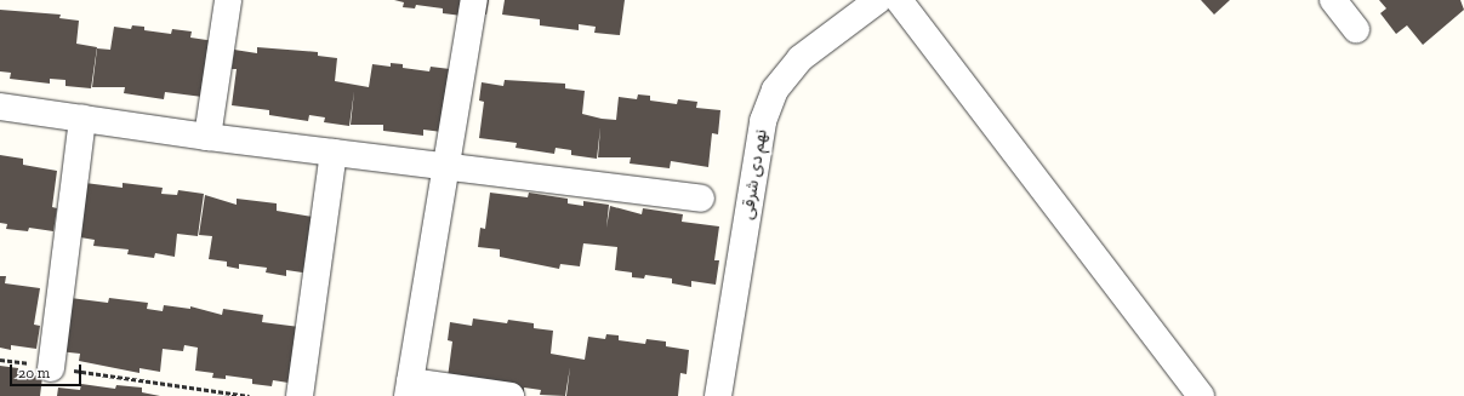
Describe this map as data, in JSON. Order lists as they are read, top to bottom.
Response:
{
  "streets": {
    "street": ["نهم دی شرقی"]
  },
  "scale_bar": "20 m"
}
